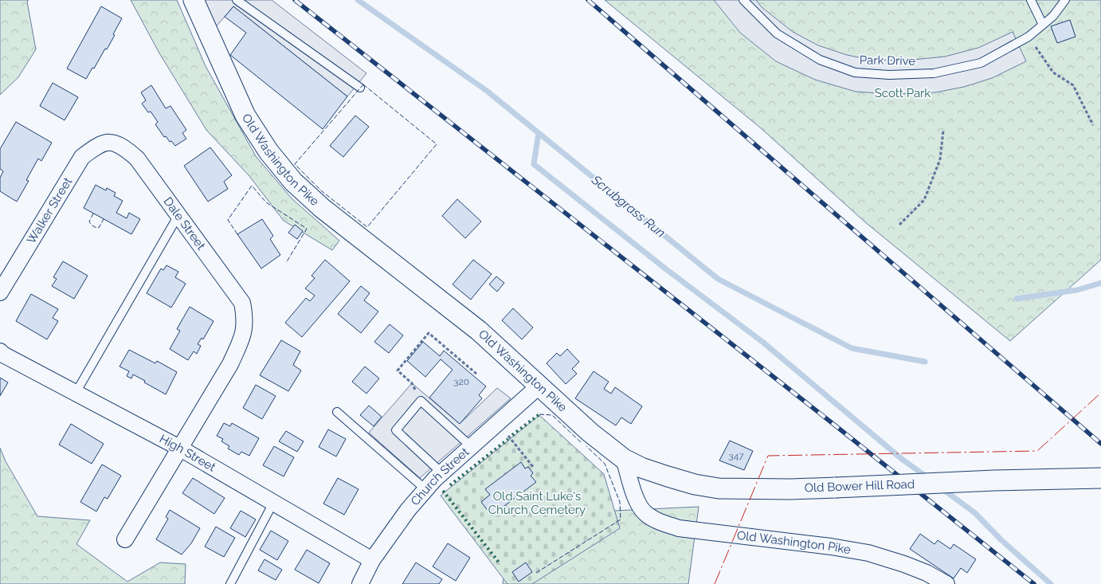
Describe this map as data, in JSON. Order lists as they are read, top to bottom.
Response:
{
  "streets": {
    "street": [
      "Old Washington Pike",
      "Walker Street",
      "Dale Street",
      "High Street",
      "Church Street",
      "Old Bower Hill Road"
    ],
    "lane": ["Park Drive"]
  },
  "crossings": [
    ["Old Washington Pike", "Church Street"],
    ["Old Washington Pike", "Old Bower Hill Road"],
    ["Walker Street", "Dale Street"],
    ["Dale Street", "High Street"],
    ["High Street", "Church Street"]
  ],
  "water": ["Scrubgrass Run"],
  "parks": ["Scott Park", "Old Saint Luke's Church Cemetery"],
  "house_numbers": ["320", "347"]
}
